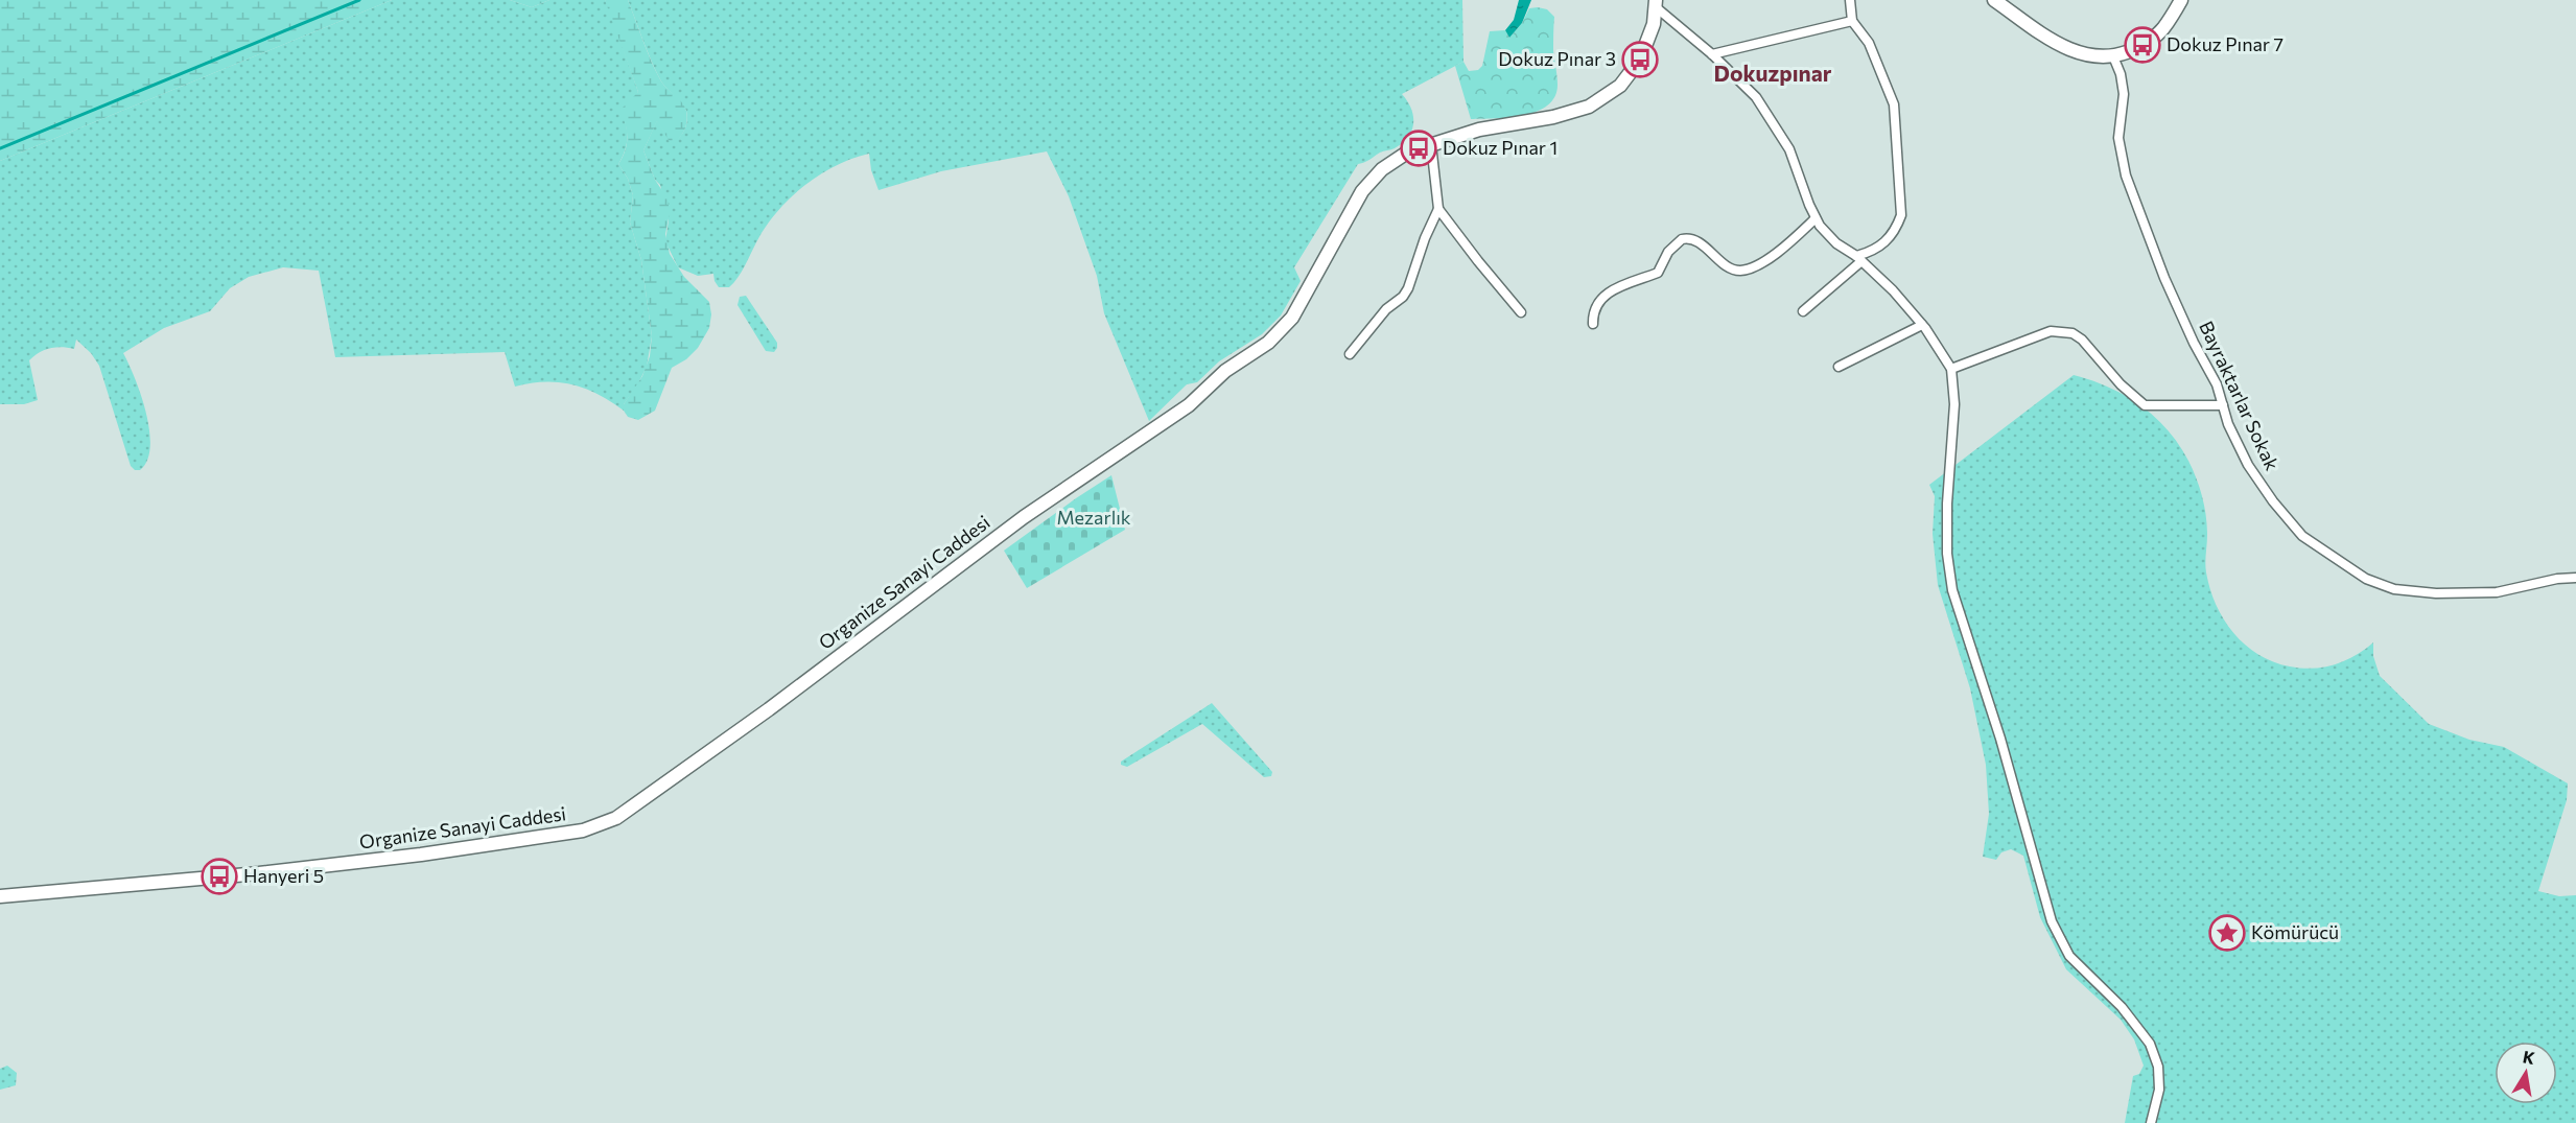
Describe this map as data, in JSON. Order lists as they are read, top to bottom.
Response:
{
  "streets": {
    "street": ["Bayraktarlar Sokak", "Organize Sanayi Caddesi"]
  },
  "districts": ["Dokuzpınar"],
  "parks": ["Mezarlık"],
  "places": {
    "bus stop": [
      "Dokuz Pınar 7",
      "Dokuz Pınar 3",
      "Dokuz Pınar 1",
      "Hanyeri 5"
    ],
    "place": ["Kömürücü"]
  },
  "north": "top"
}
